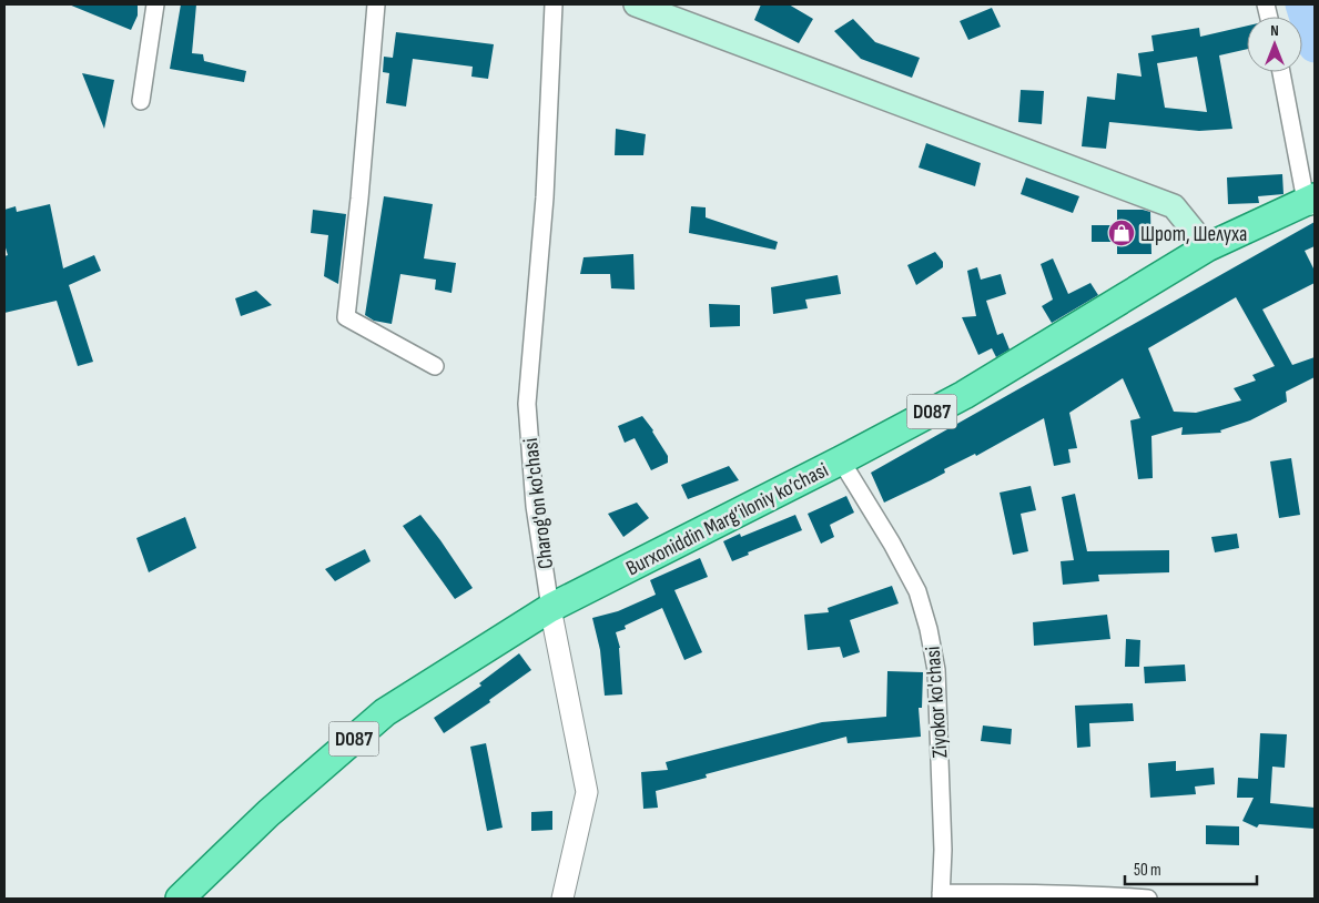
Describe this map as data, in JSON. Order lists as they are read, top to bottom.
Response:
{
  "streets": {
    "main road": ["D087", "Burxoniddin Marg’iloniy ko’chasi"],
    "street": ["Charog'on ko'chasi", "Ziyokor ko'chasi"]
  },
  "crossings": [
    ["Charog'on ko'chasi", "Burxoniddin Marg’iloniy ko’chasi"],
    ["Burxoniddin Marg’iloniy ko’chasi", "Ziyokor ko'chasi"]
  ],
  "places": {
    "shop": ["Шрот, Шелуха"]
  },
  "scale_bar": "50 m",
  "north": "top"
}
